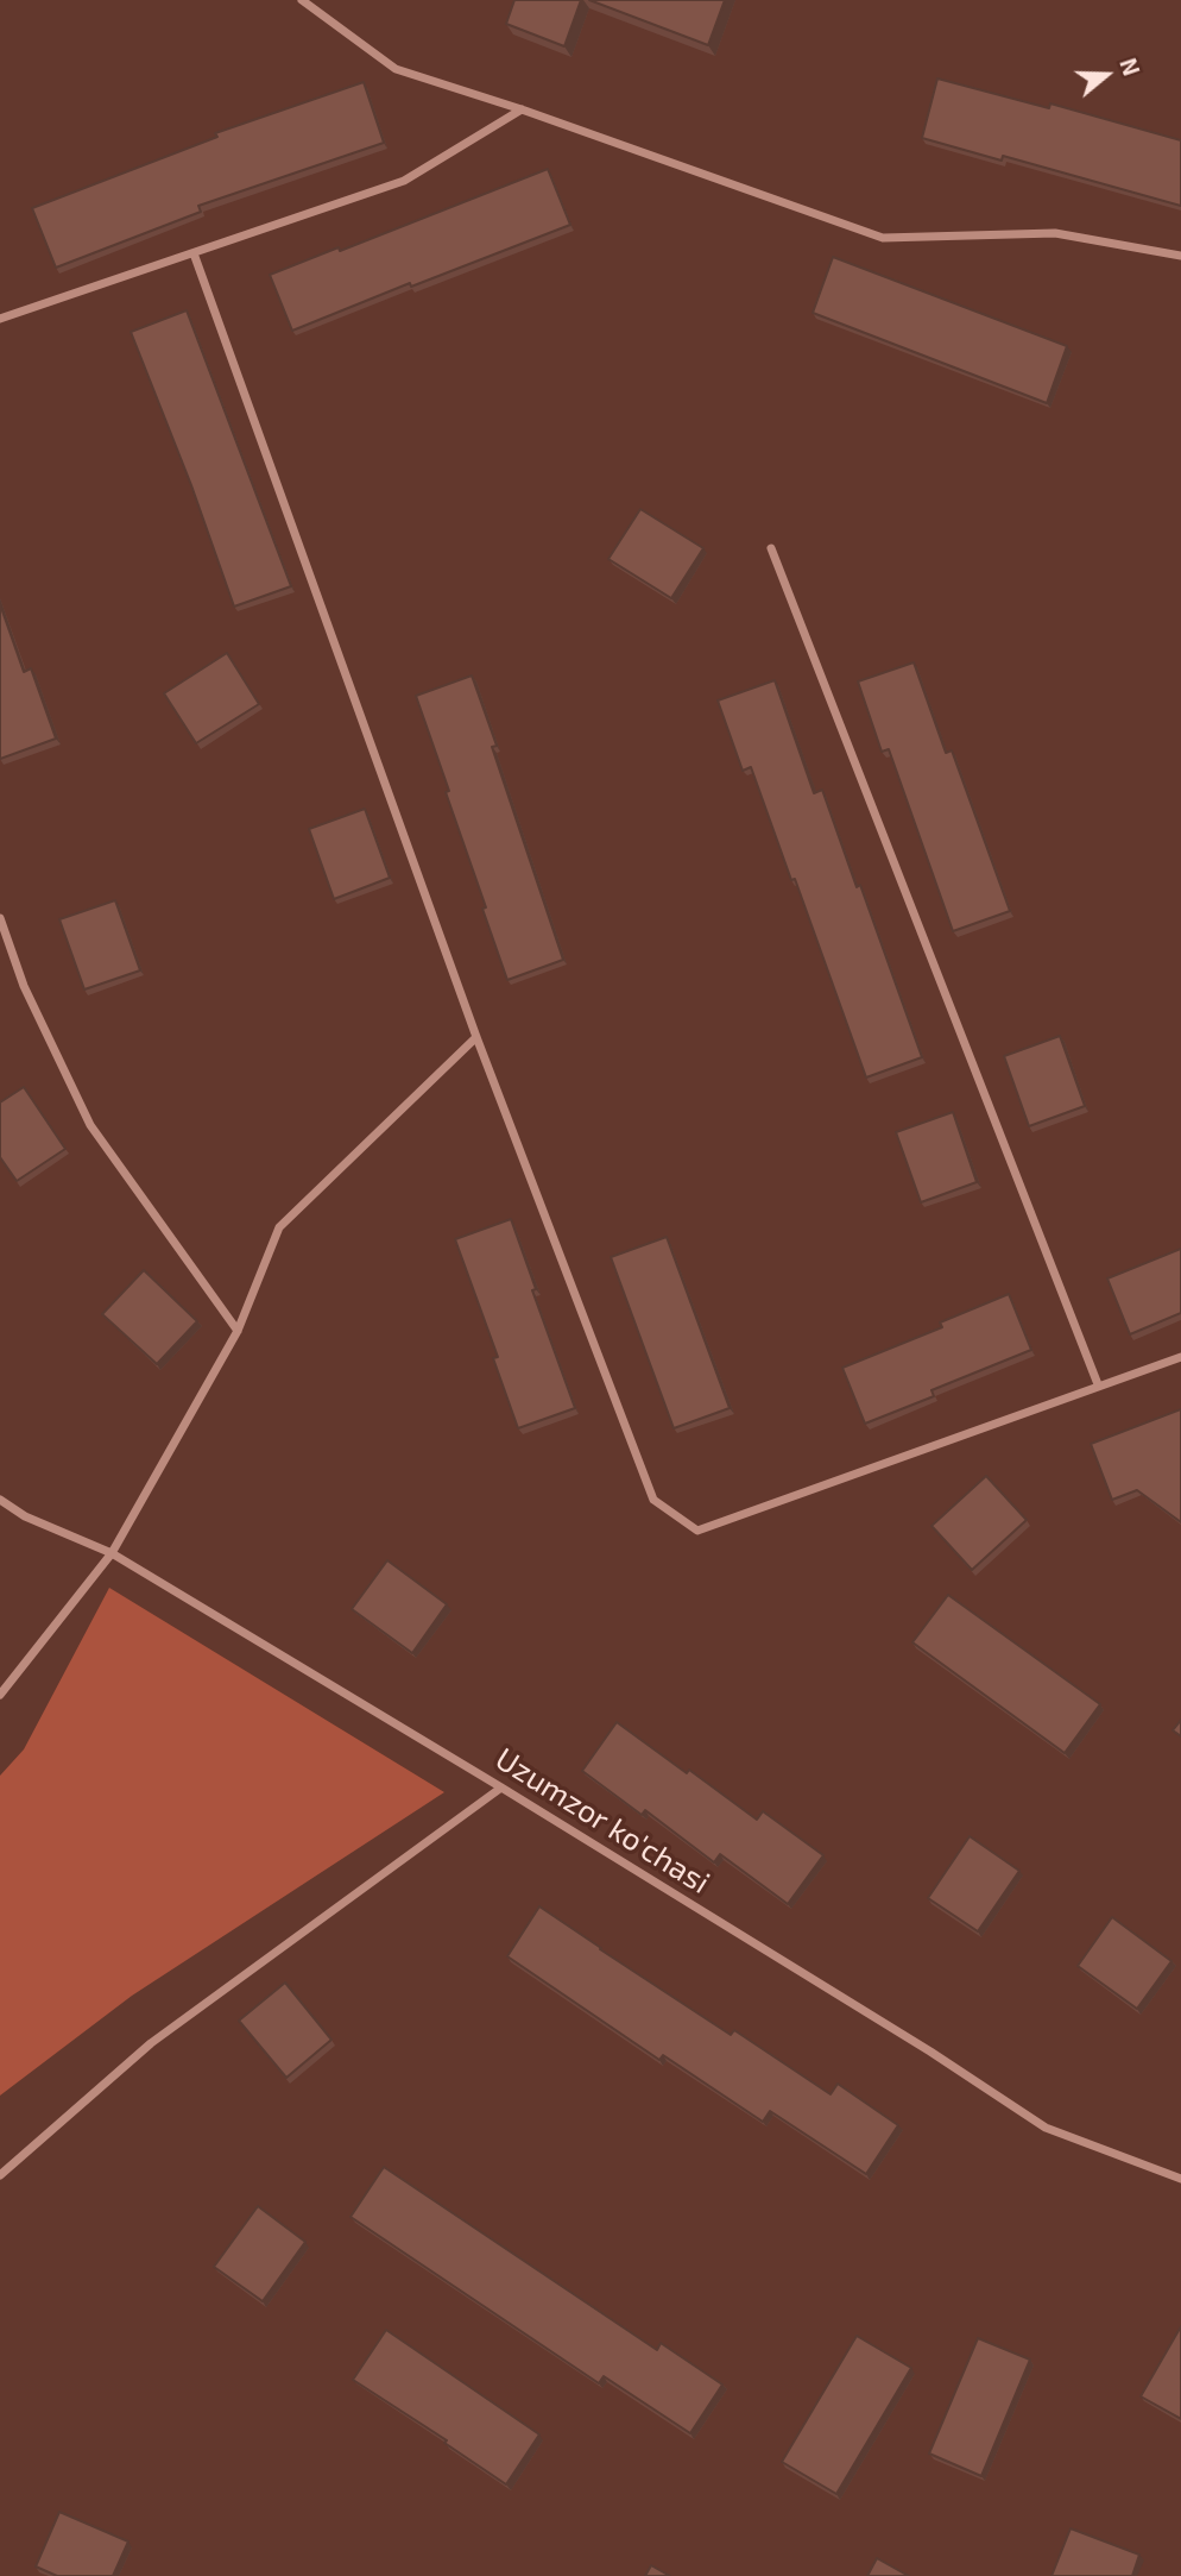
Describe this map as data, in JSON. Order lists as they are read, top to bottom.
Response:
{
  "streets": {
    "street": ["Uzumzor ko'chasi"]
  },
  "north": "right"
}
